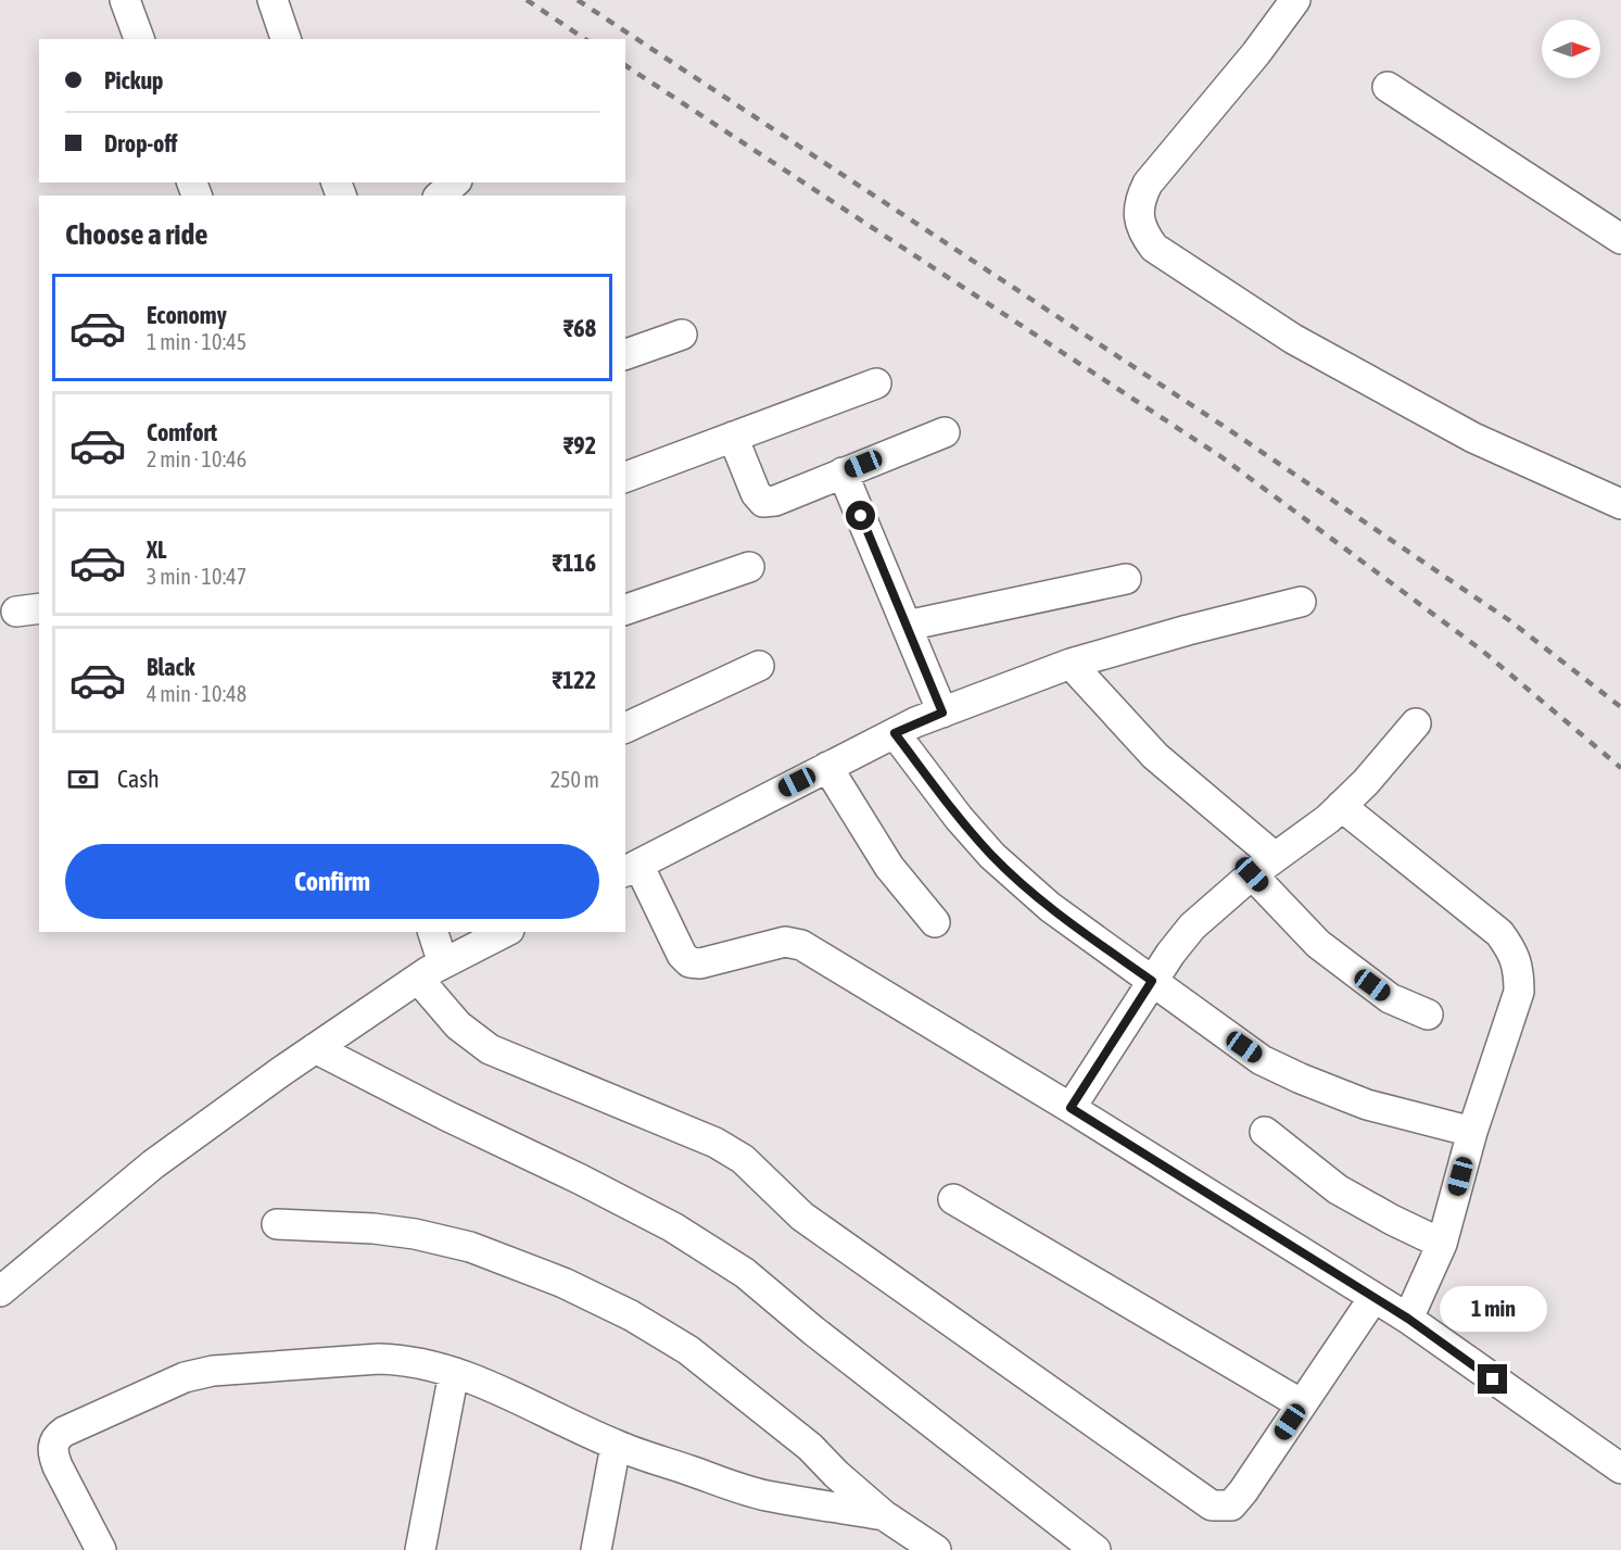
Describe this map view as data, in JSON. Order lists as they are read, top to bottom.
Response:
{
  "north": "right",
  "page": {
    "banner": ["Pickup", "Drop-off"],
    "heading": "Choose a ride",
    "list": [
      {
        "name": "Economy",
        "note": "1 min · 10:45",
        "value": "₹68"
      },
      {
        "name": "Comfort",
        "note": "2 min · 10:46",
        "value": "₹92"
      },
      {
        "name": "XL",
        "note": "3 min · 10:47",
        "value": "₹116"
      },
      {
        "name": "Black",
        "note": "4 min · 10:48",
        "value": "₹122"
      }
    ],
    "pay": ["Cash", "250 m"],
    "buttons": "Confirm",
    "bubble": "1 min"
  }
}
